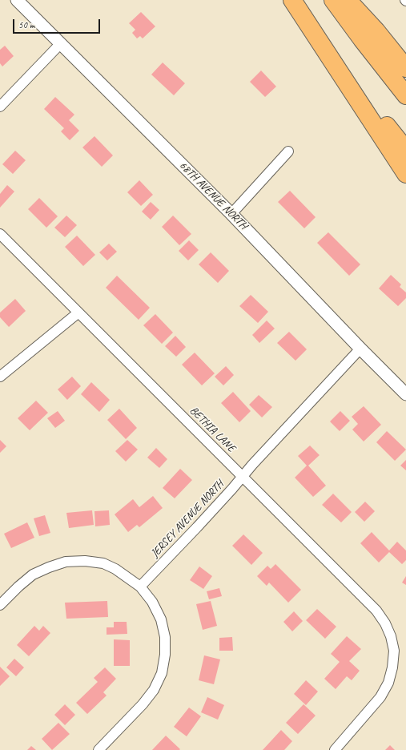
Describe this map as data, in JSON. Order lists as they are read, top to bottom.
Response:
{
  "streets": {
    "street": ["68TH AVENUE NORTH", "BETHIA LANE", "JERSEY AVENUE NORTH"]
  },
  "crossings": [
    ["68TH AVENUE NORTH", "JERSEY AVENUE NORTH"],
    ["BETHIA LANE", "JERSEY AVENUE NORTH"]
  ],
  "scale_bar": "50 m"
}
